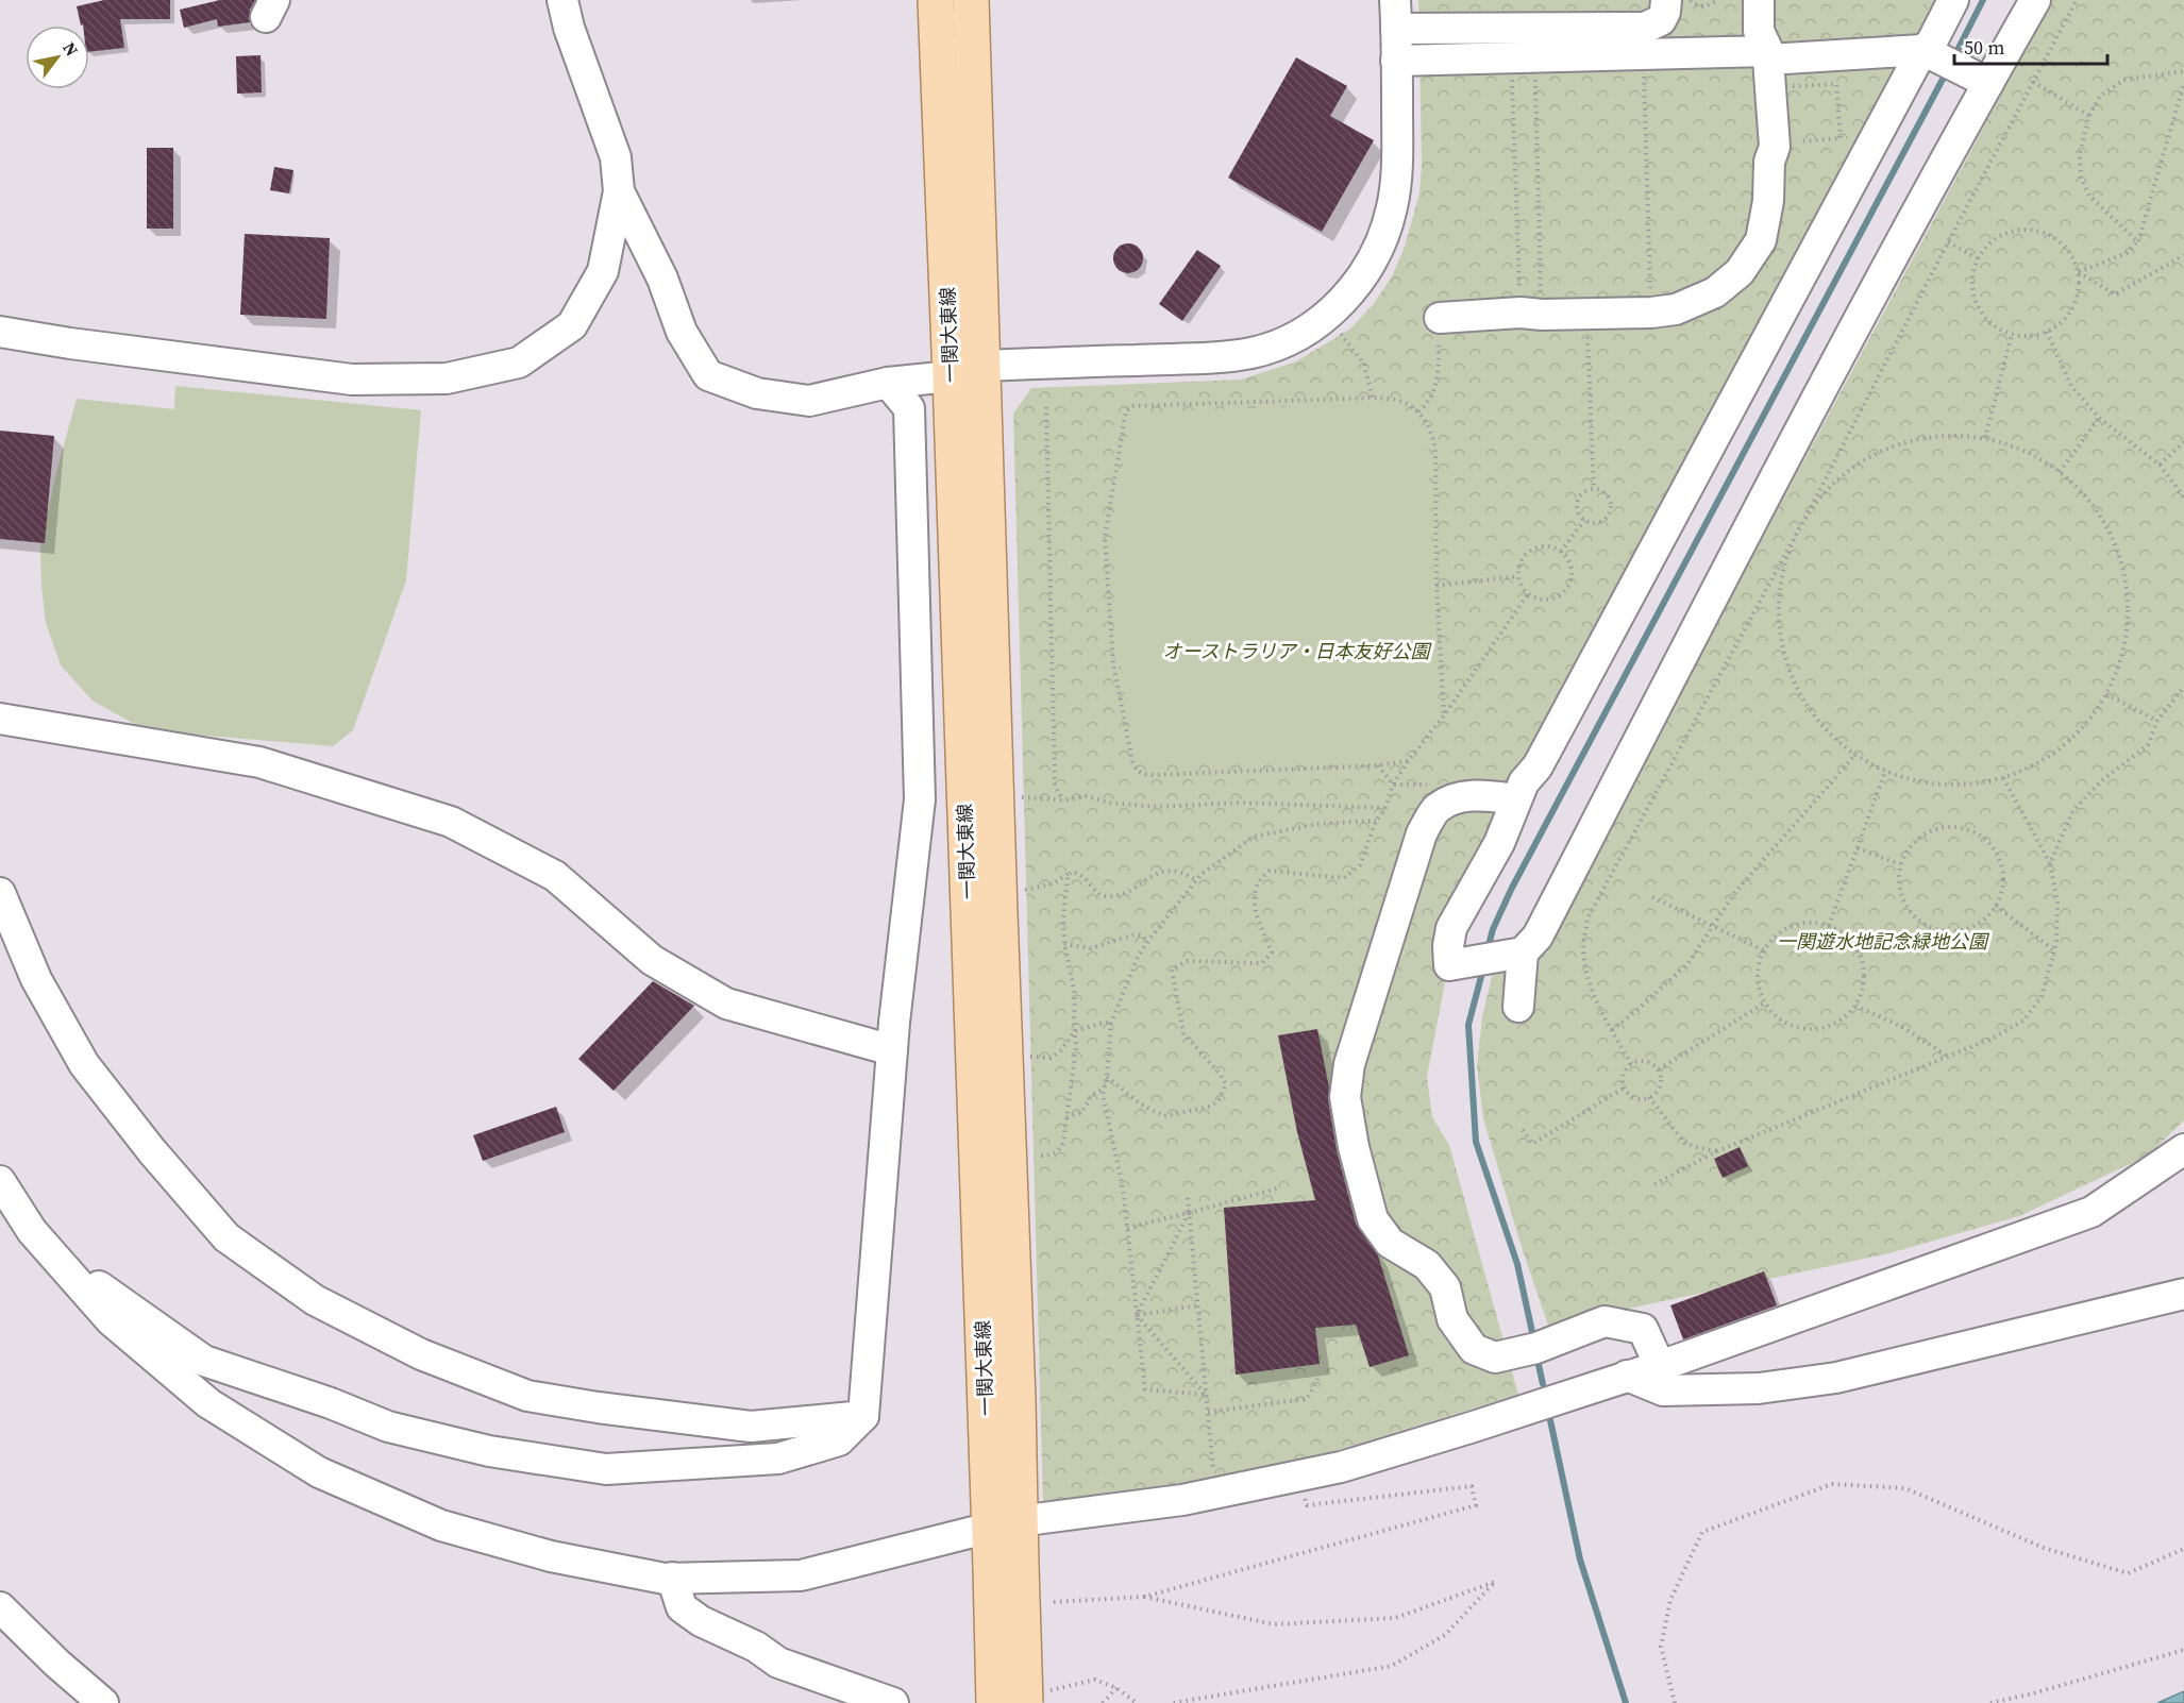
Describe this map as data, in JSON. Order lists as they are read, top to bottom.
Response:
{
  "streets": {
    "main road": ["一関大東線"]
  },
  "parks": ["オーストラリア・日本友好公園", "一関遊水地記念緑地公園"],
  "scale_bar": "50 m",
  "north": "top right"
}
